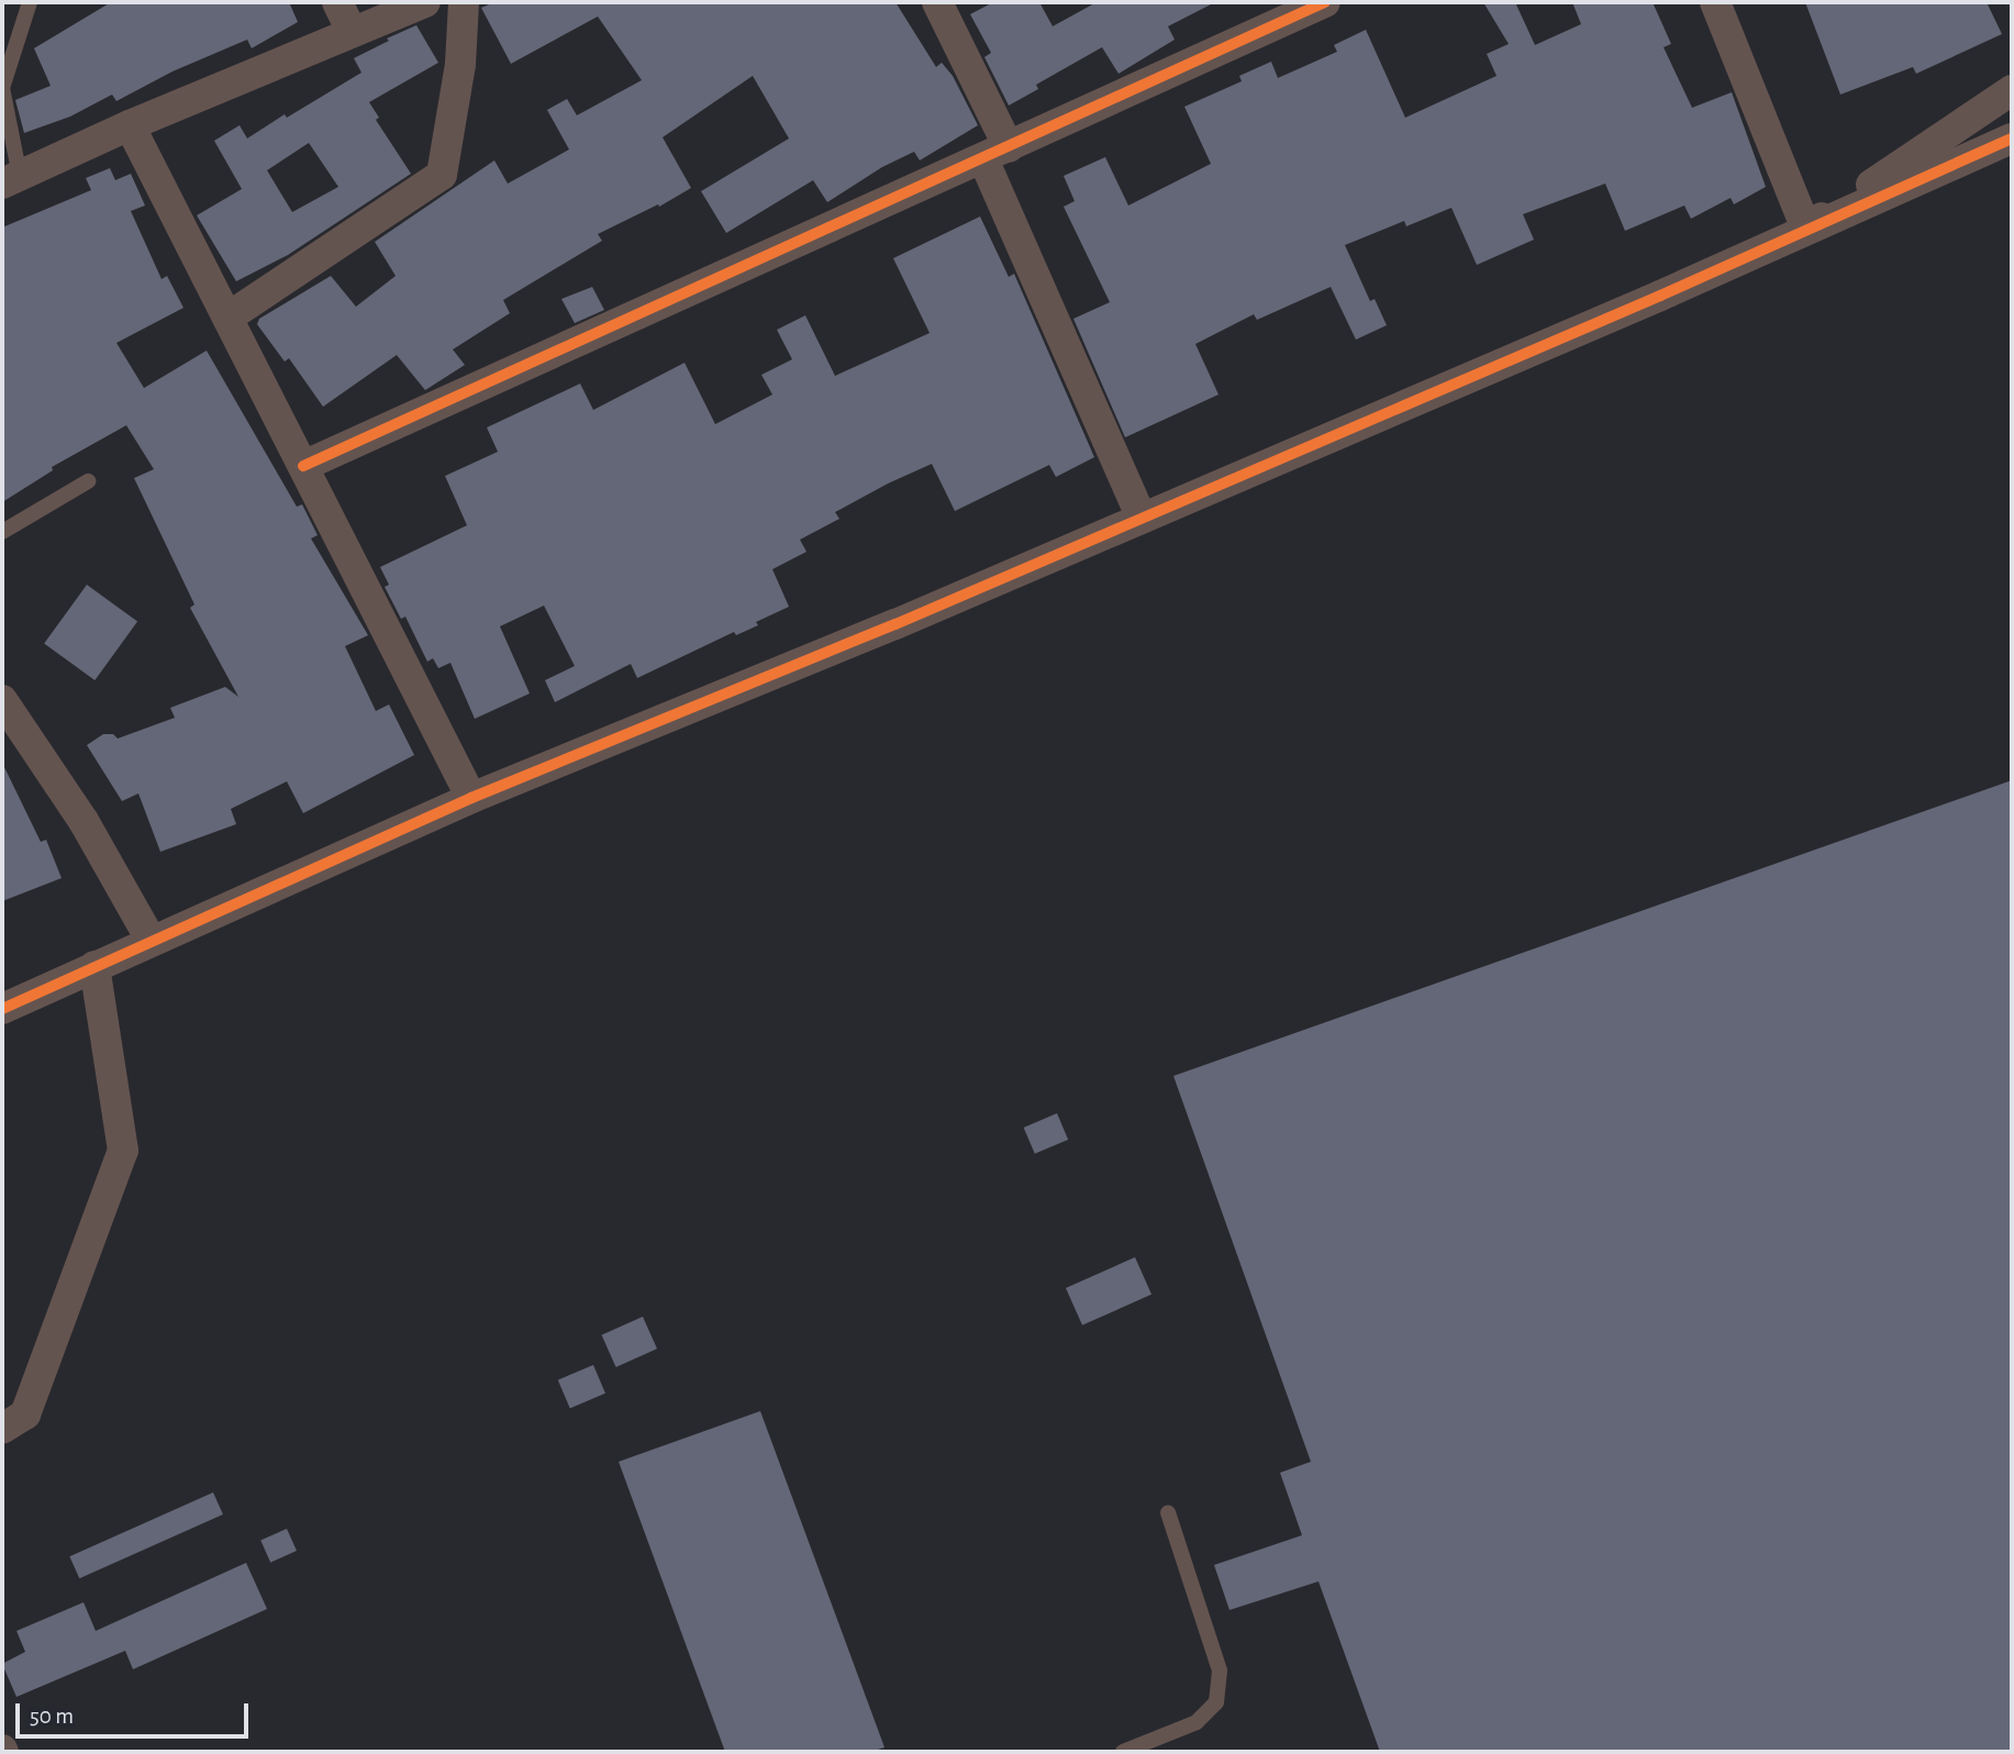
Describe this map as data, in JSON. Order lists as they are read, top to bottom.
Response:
{
  "scale_bar": "50 m"
}
